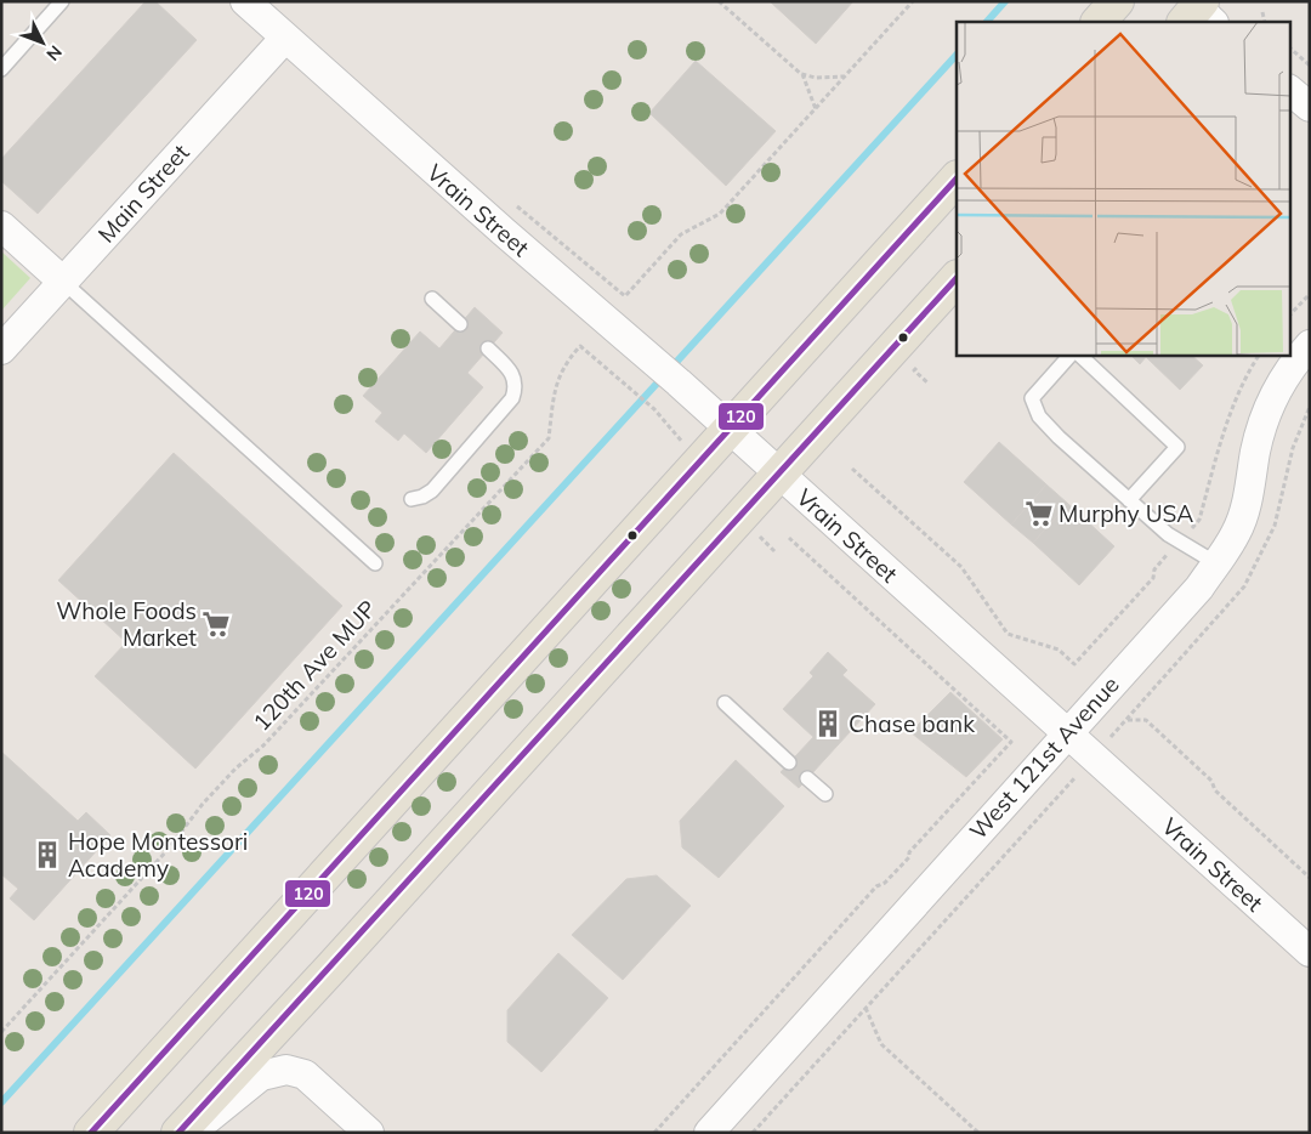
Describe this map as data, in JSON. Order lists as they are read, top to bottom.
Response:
{
  "streets": {
    "street": ["Main Street", "Vrain Street", "West 121st Avenue"],
    "path": ["120th Ave MUP"]
  },
  "crossings": [
    ["Main Street", "Vrain Street"],
    ["Vrain Street", "West 121st Avenue"]
  ],
  "places": {
    "supermarket": ["Murphy USA", "Whole Foods Market"],
    "building": ["Chase bank", "Hope Montessori Academy"]
  },
  "lines": ["transit line 120"],
  "north": "bottom right"
}
